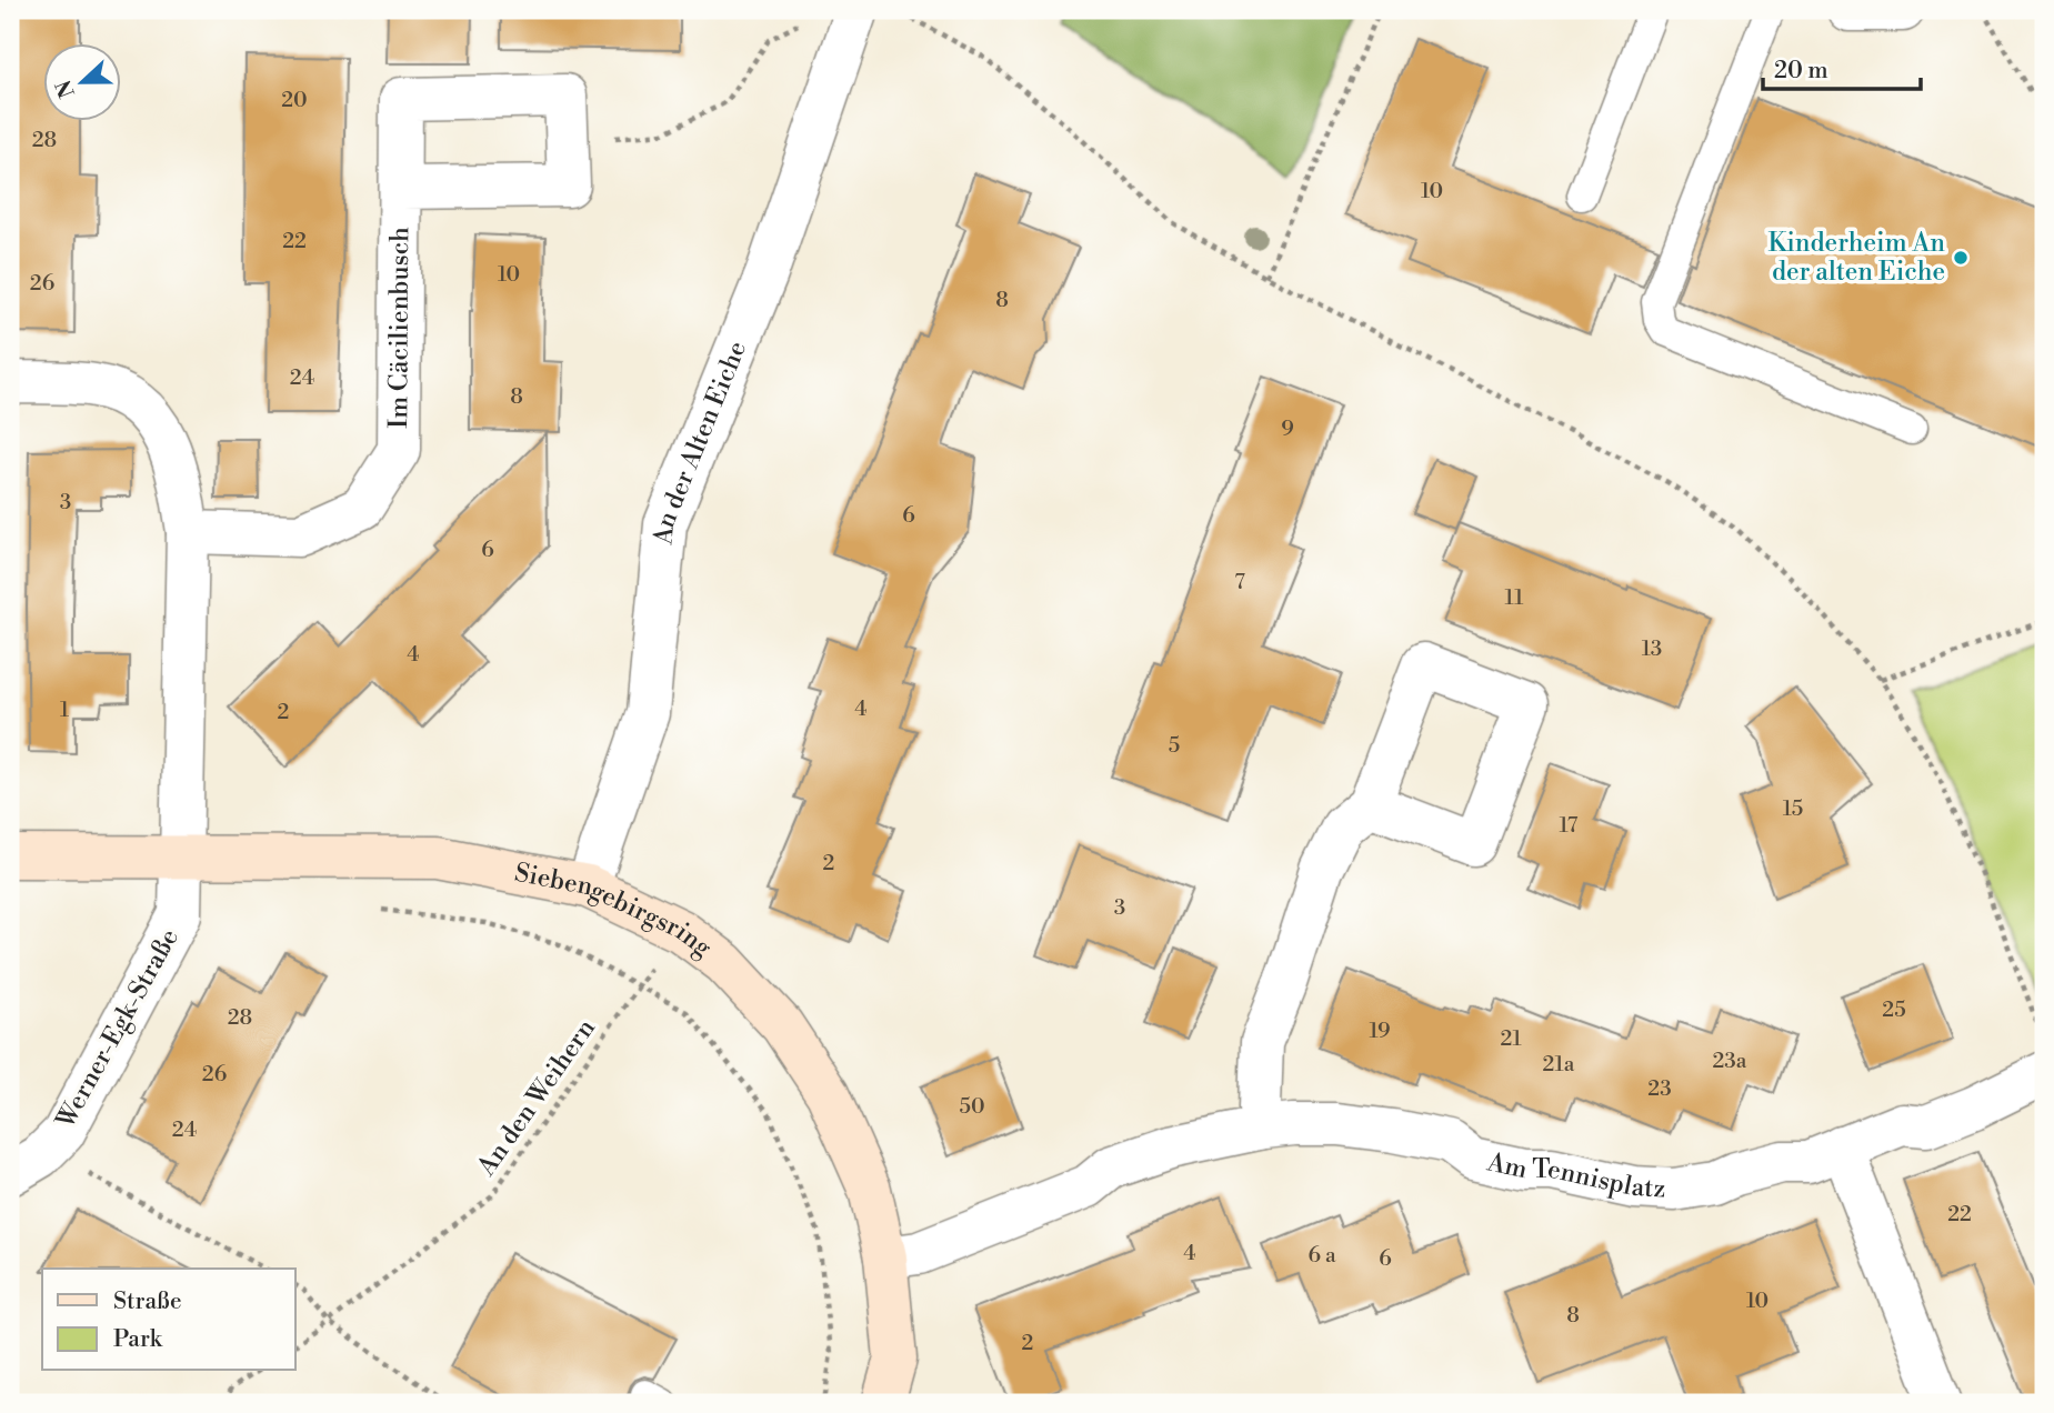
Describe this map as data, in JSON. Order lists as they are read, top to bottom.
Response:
{
  "streets": {
    "street": [
      "Im Cäcilienbusch",
      "An der Alten Eiche",
      "Siebengebirgsring",
      "Werner-Egk-Straße",
      "Am Tennisplatz"
    ],
    "path": ["An den Weihern"]
  },
  "crossings": [
    ["An der Alten Eiche", "Siebengebirgsring"],
    ["Siebengebirgsring", "Werner-Egk-Straße"],
    ["Siebengebirgsring", "An den Weihern"],
    ["Siebengebirgsring", "Am Tennisplatz"]
  ],
  "places": ["Kinderheim An der alten Eiche"],
  "house_numbers": [
    "20",
    "28",
    "10",
    "22",
    "10",
    "26",
    "8",
    "24",
    "8",
    "9",
    "3",
    "6",
    "6",
    "7",
    "11",
    "13",
    "4",
    "4",
    "1",
    "2",
    "5",
    "15",
    "17",
    "2",
    "3",
    "25",
    "28",
    "19",
    "21",
    "23a",
    "21a",
    "26",
    "23",
    "50",
    "24",
    "22",
    "4",
    "6 a",
    "6",
    "10",
    "8",
    "2"
  ],
  "legend": ["Straße", "Park"],
  "scale_bar": "20 m",
  "north": "left"
}
